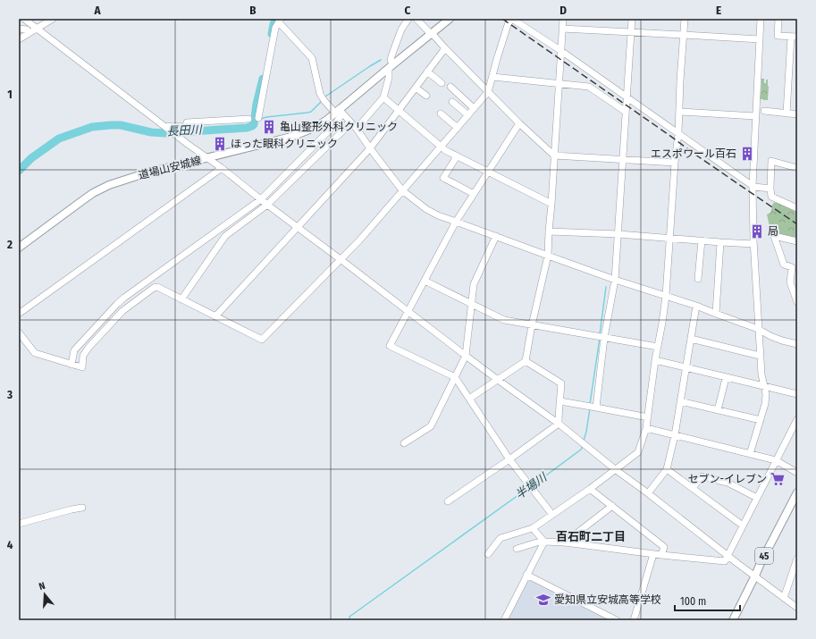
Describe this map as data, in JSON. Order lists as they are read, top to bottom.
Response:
{
  "streets": {
    "main road": ["道場山安城線", "45"]
  },
  "districts": ["百石町二丁目"],
  "water": ["長田川", "半場川"],
  "places": {
    "building": [
      "亀山整形外科クリニック",
      "ほった眼科クリニック",
      "エスポワール百石",
      "局"
    ],
    "supermarket": ["セブン-イレブン"],
    "school or university": ["愛知県立安城高等学校"]
  },
  "scale_bar": "100 m",
  "north": "top",
  "grid": {
    "columns": [
      "A",
      "B",
      "C",
      "D",
      "E"
    ],
    "rows": [
      "1",
      "2",
      "3",
      "4"
    ]
  }
}
